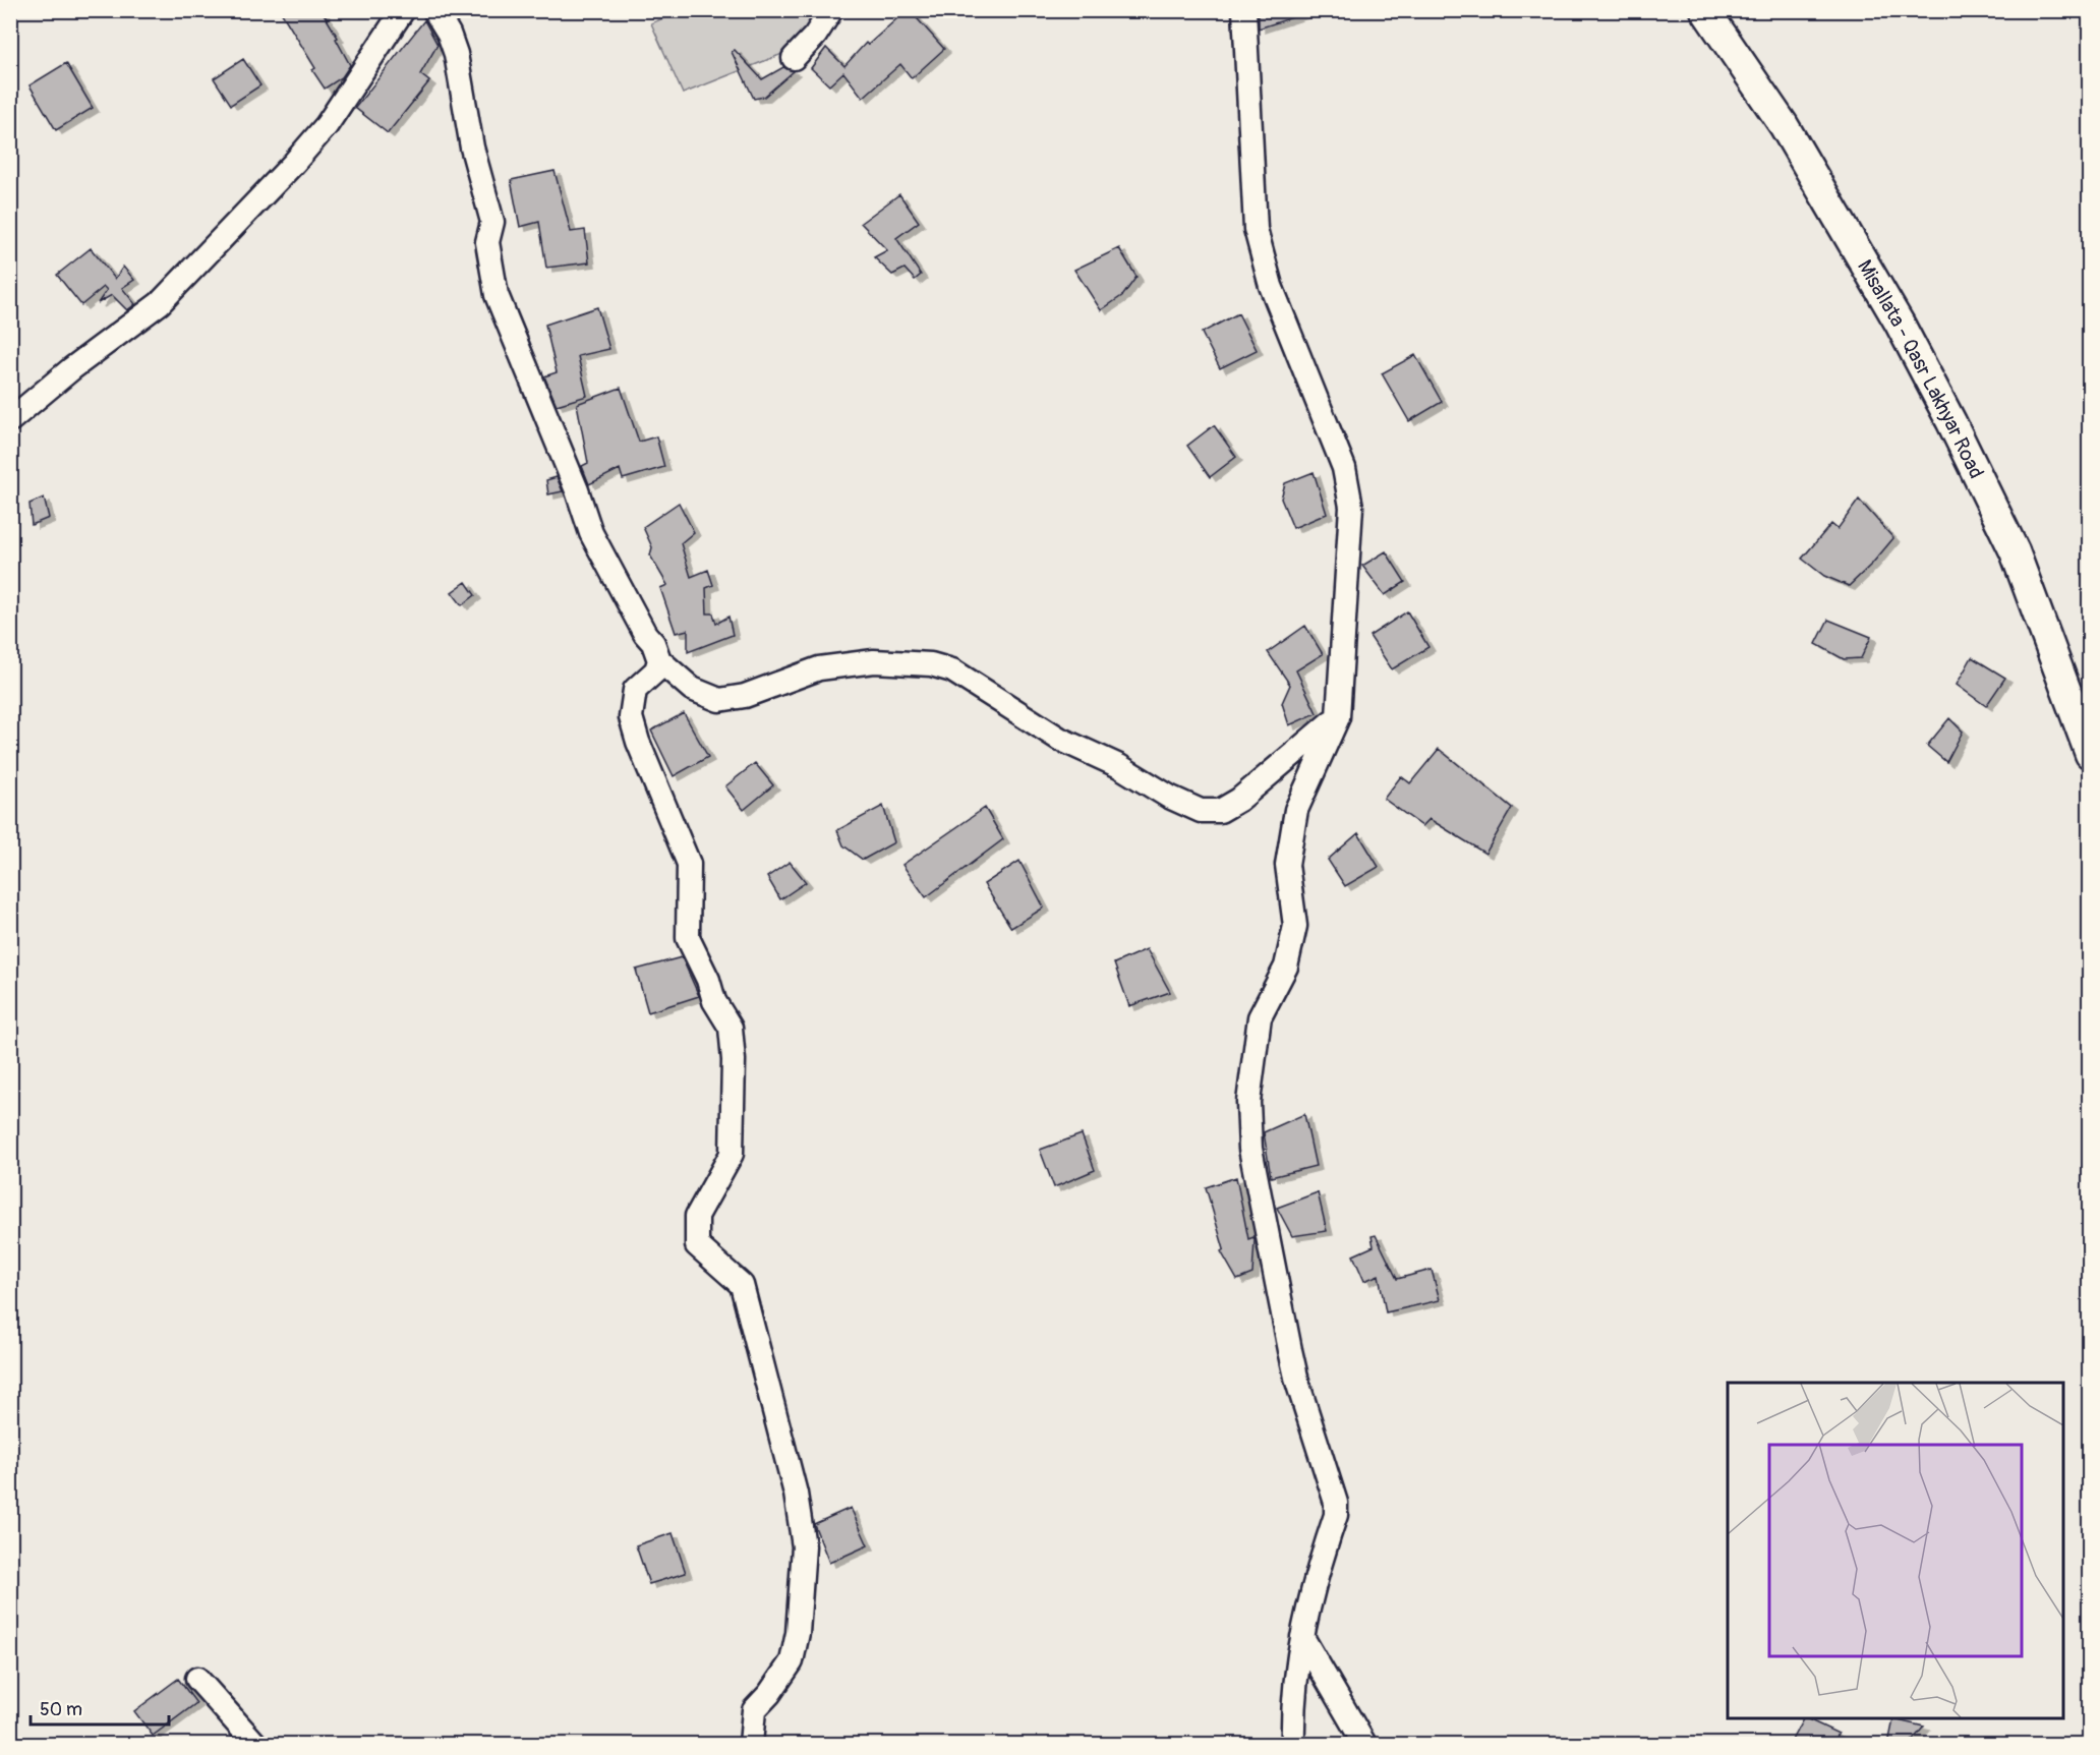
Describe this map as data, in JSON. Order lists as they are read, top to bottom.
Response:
{
  "streets": {
    "main road": ["Misallata - Qasr Lakhyar Road"]
  },
  "scale_bar": "50 m"
}
